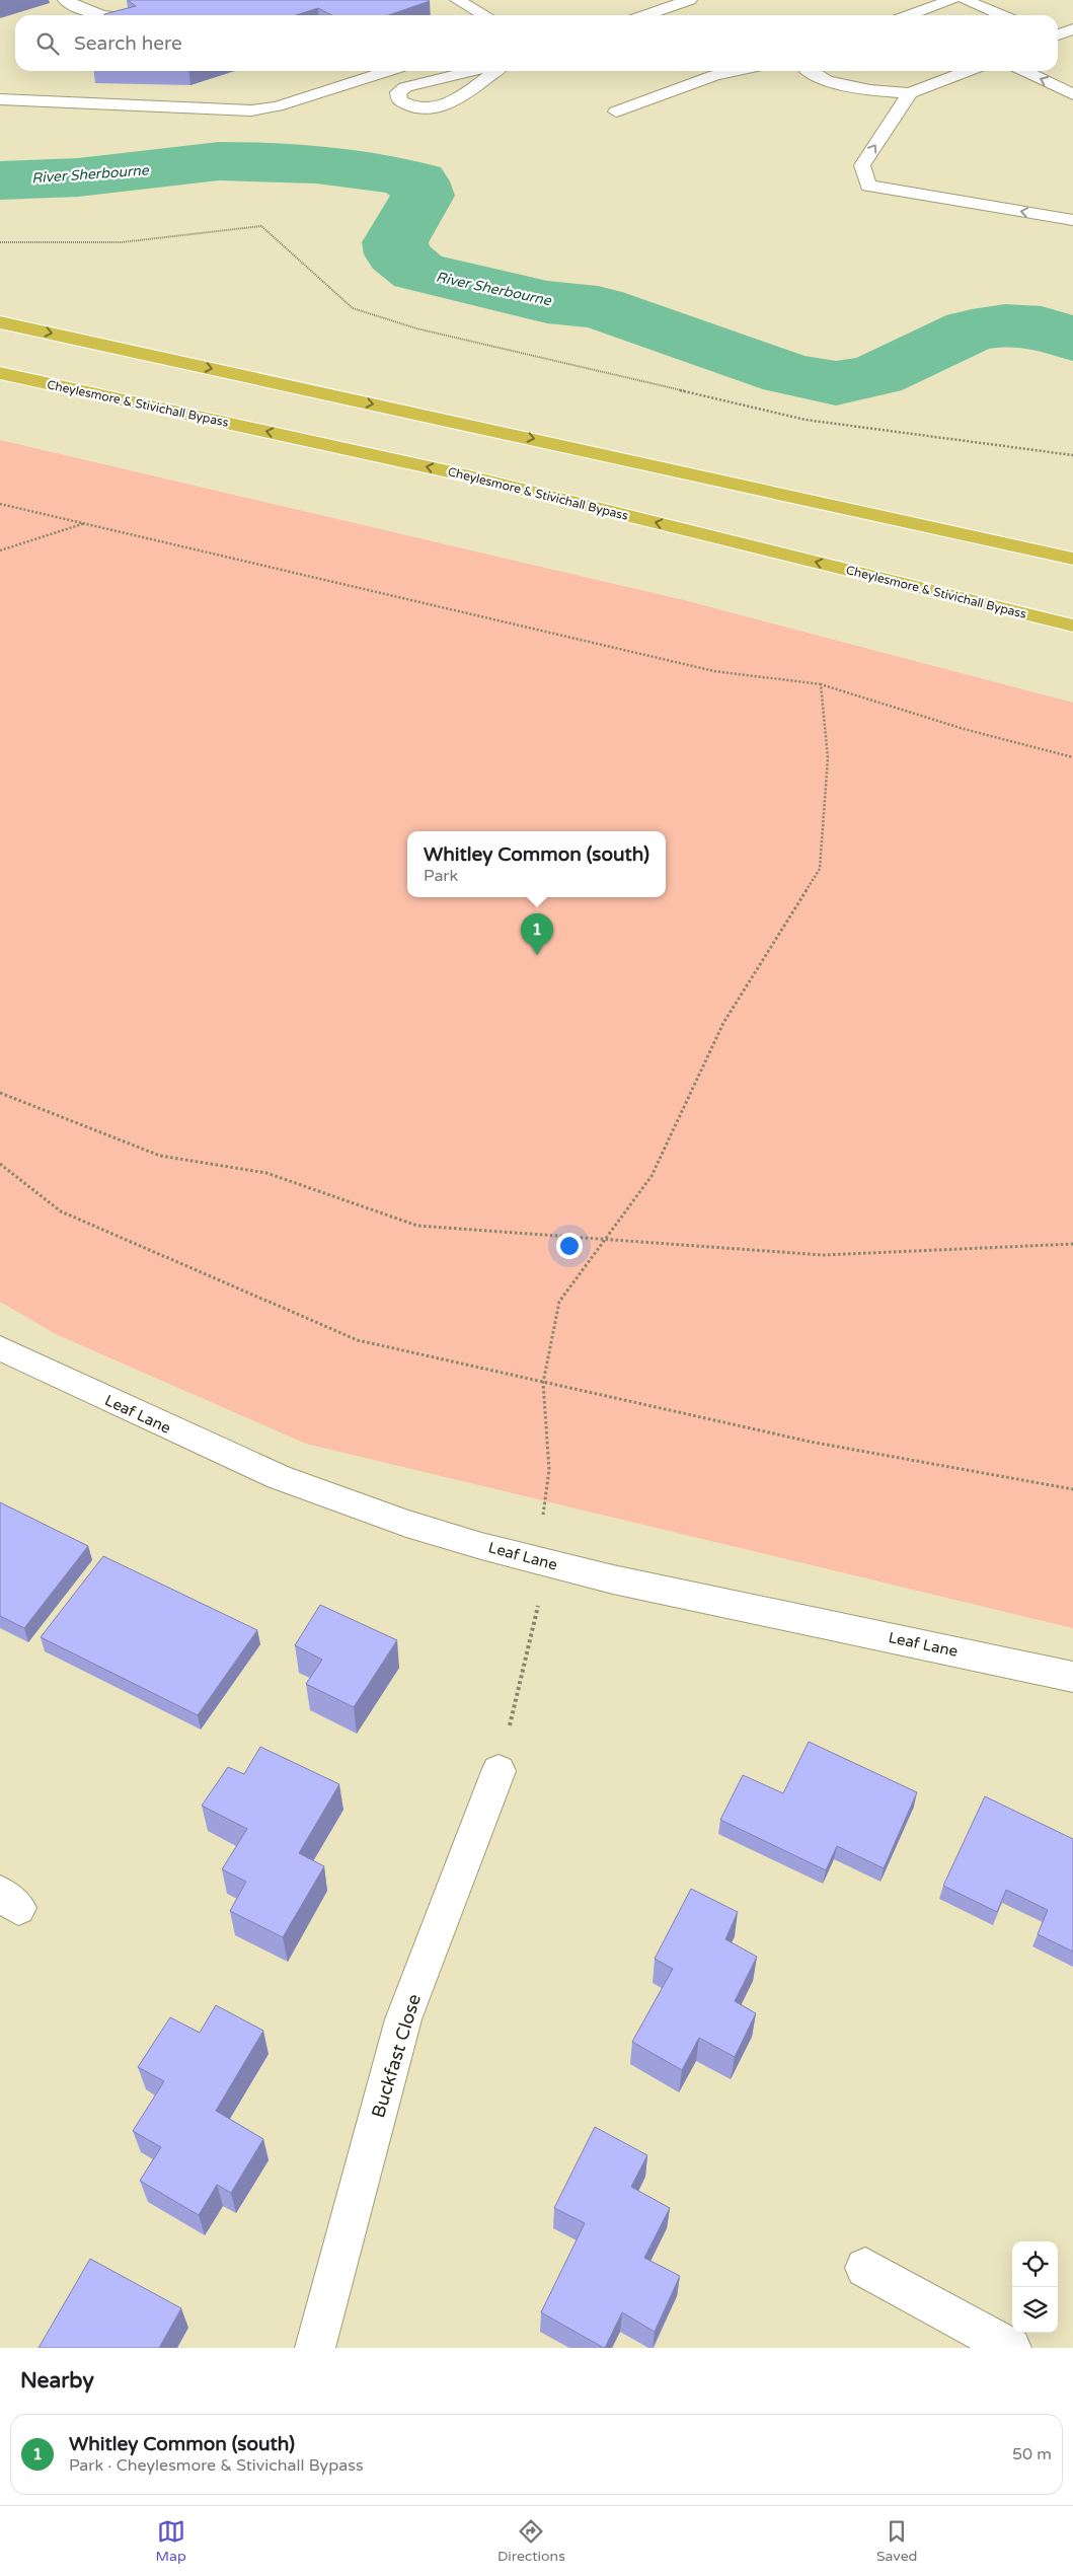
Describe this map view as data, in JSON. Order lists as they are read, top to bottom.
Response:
{
  "streets": {
    "highway": ["Cheylesmore & Stivichall Bypass"],
    "street": ["Leaf Lane", "Buckfast Close"]
  },
  "water": ["River Sherbourne"],
  "page": {
    "search": "Search here",
    "popup": ["Whitley Common (south)", "Park"],
    "pins": "1",
    "heading": "Nearby",
    "list": [
      {
        "mark": "1",
        "name": "Whitley Common (south)",
        "note": "Park · Cheylesmore & Stivichall Bypass",
        "value": "50 m"
      }
    ],
    "nav": ["Map", "Directions", "Saved"]
  }
}
